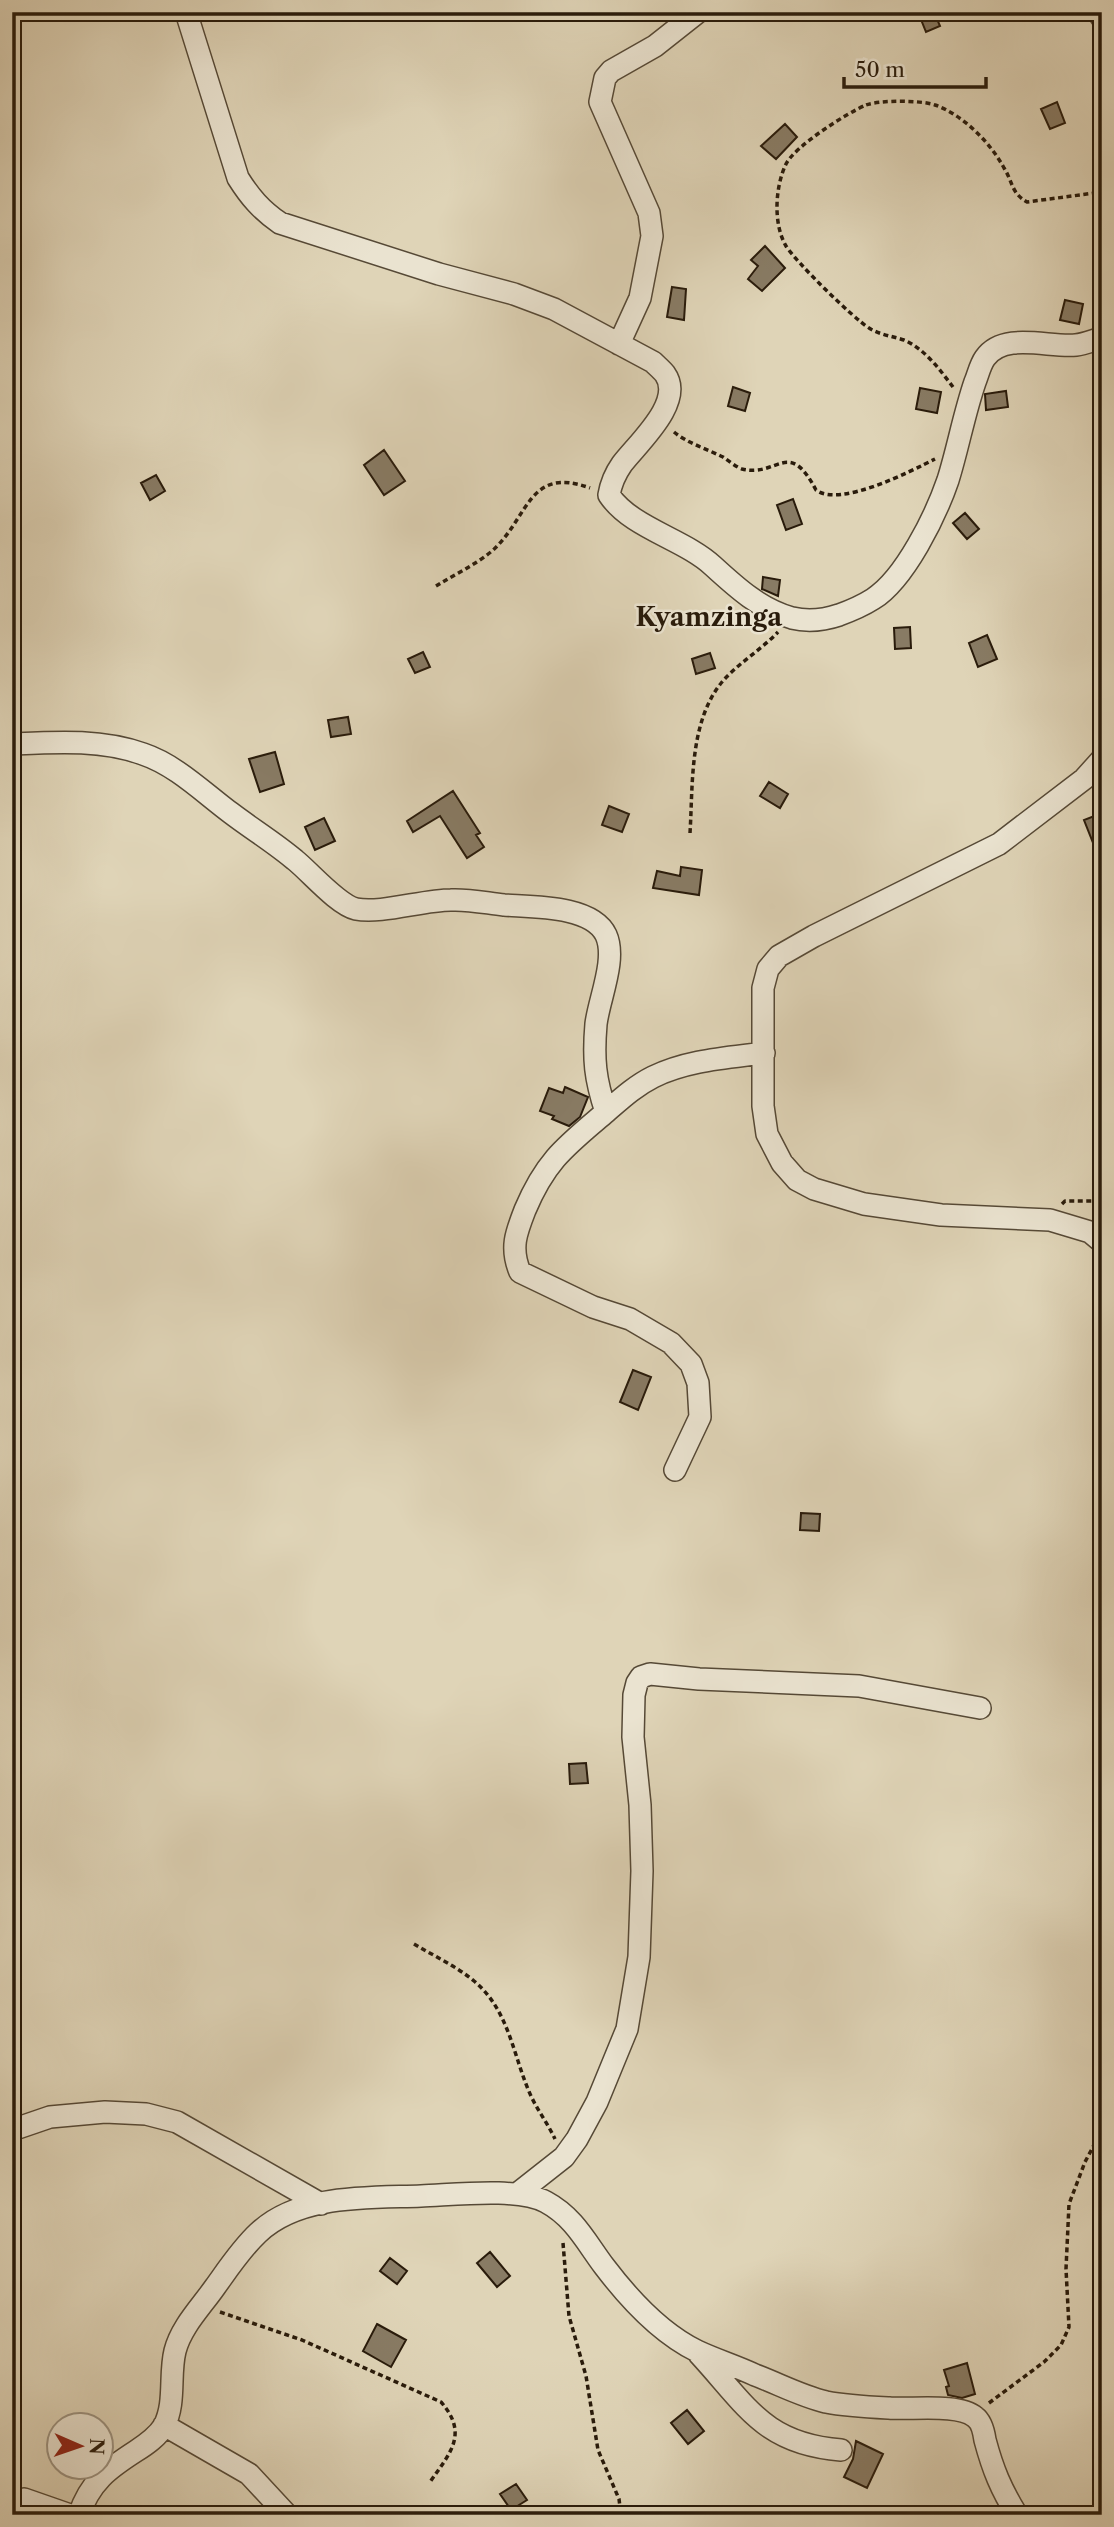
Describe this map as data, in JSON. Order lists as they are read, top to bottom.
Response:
{
  "districts": ["Kyamzinga"],
  "scale_bar": "50 m",
  "north": "right"
}
